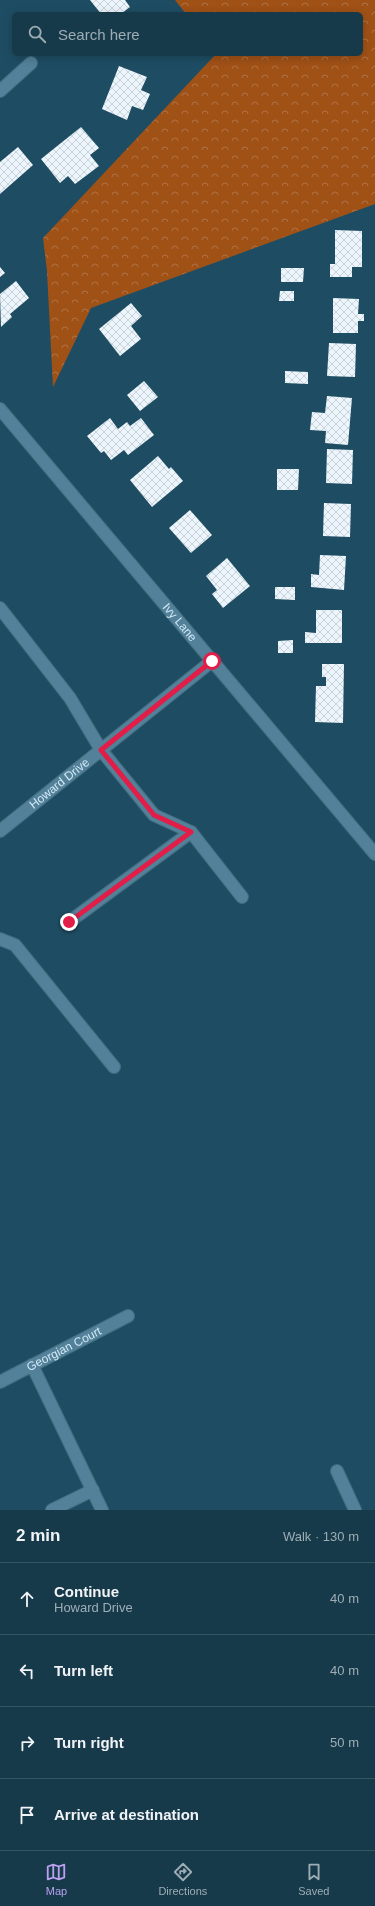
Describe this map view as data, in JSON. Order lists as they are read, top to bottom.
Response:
{
  "streets": {
    "street": ["Ivy Lane", "Howard Drive", "Georgian Court"]
  },
  "crossings": [
    ["Ivy Lane", "Howard Drive"]
  ],
  "page": {
    "search": "Search here",
    "heading": ["2 min", "Walk · 130 m"],
    "list": [
      ["Continue", "Howard Drive", "40 m"],
      ["Turn left", "40 m"],
      ["Turn right", "50 m"],
      "Arrive at destination"
    ],
    "nav": ["Map", "Directions", "Saved"]
  }
}
